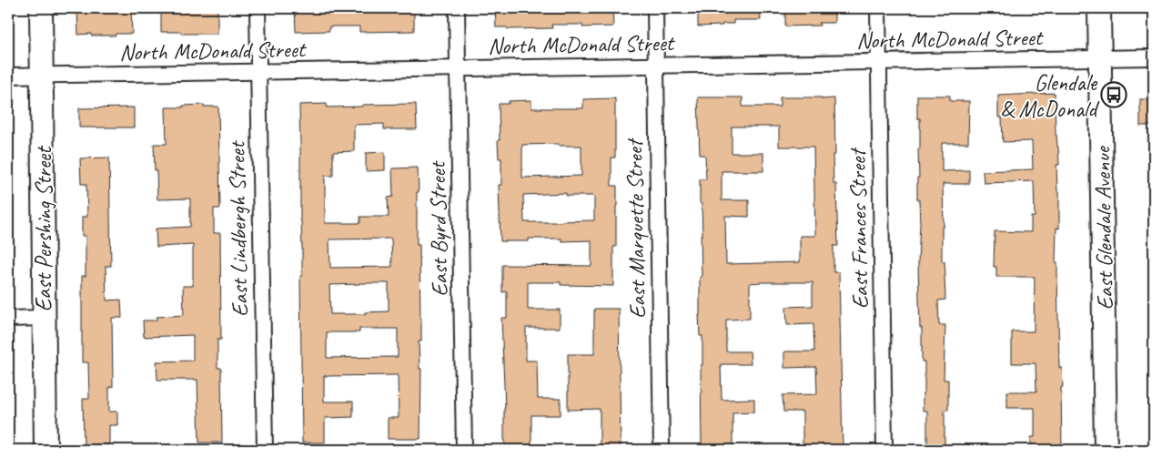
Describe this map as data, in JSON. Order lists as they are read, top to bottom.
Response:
{
  "streets": {
    "street": [
      "North McDonald Street",
      "East Glendale Avenue",
      "East Pershing Street",
      "East Lindbergh Street",
      "East Byrd Street",
      "East Marquette Street",
      "East Frances Street"
    ]
  },
  "crossings": [
    ["North McDonald Street", "East Glendale Avenue"],
    ["North McDonald Street", "East Pershing Street"],
    ["North McDonald Street", "East Lindbergh Street"],
    ["North McDonald Street", "East Byrd Street"],
    ["North McDonald Street", "East Marquette Street"],
    ["North McDonald Street", "East Frances Street"]
  ],
  "places": {
    "bus stop": ["Glendale & McDonald"]
  }
}
